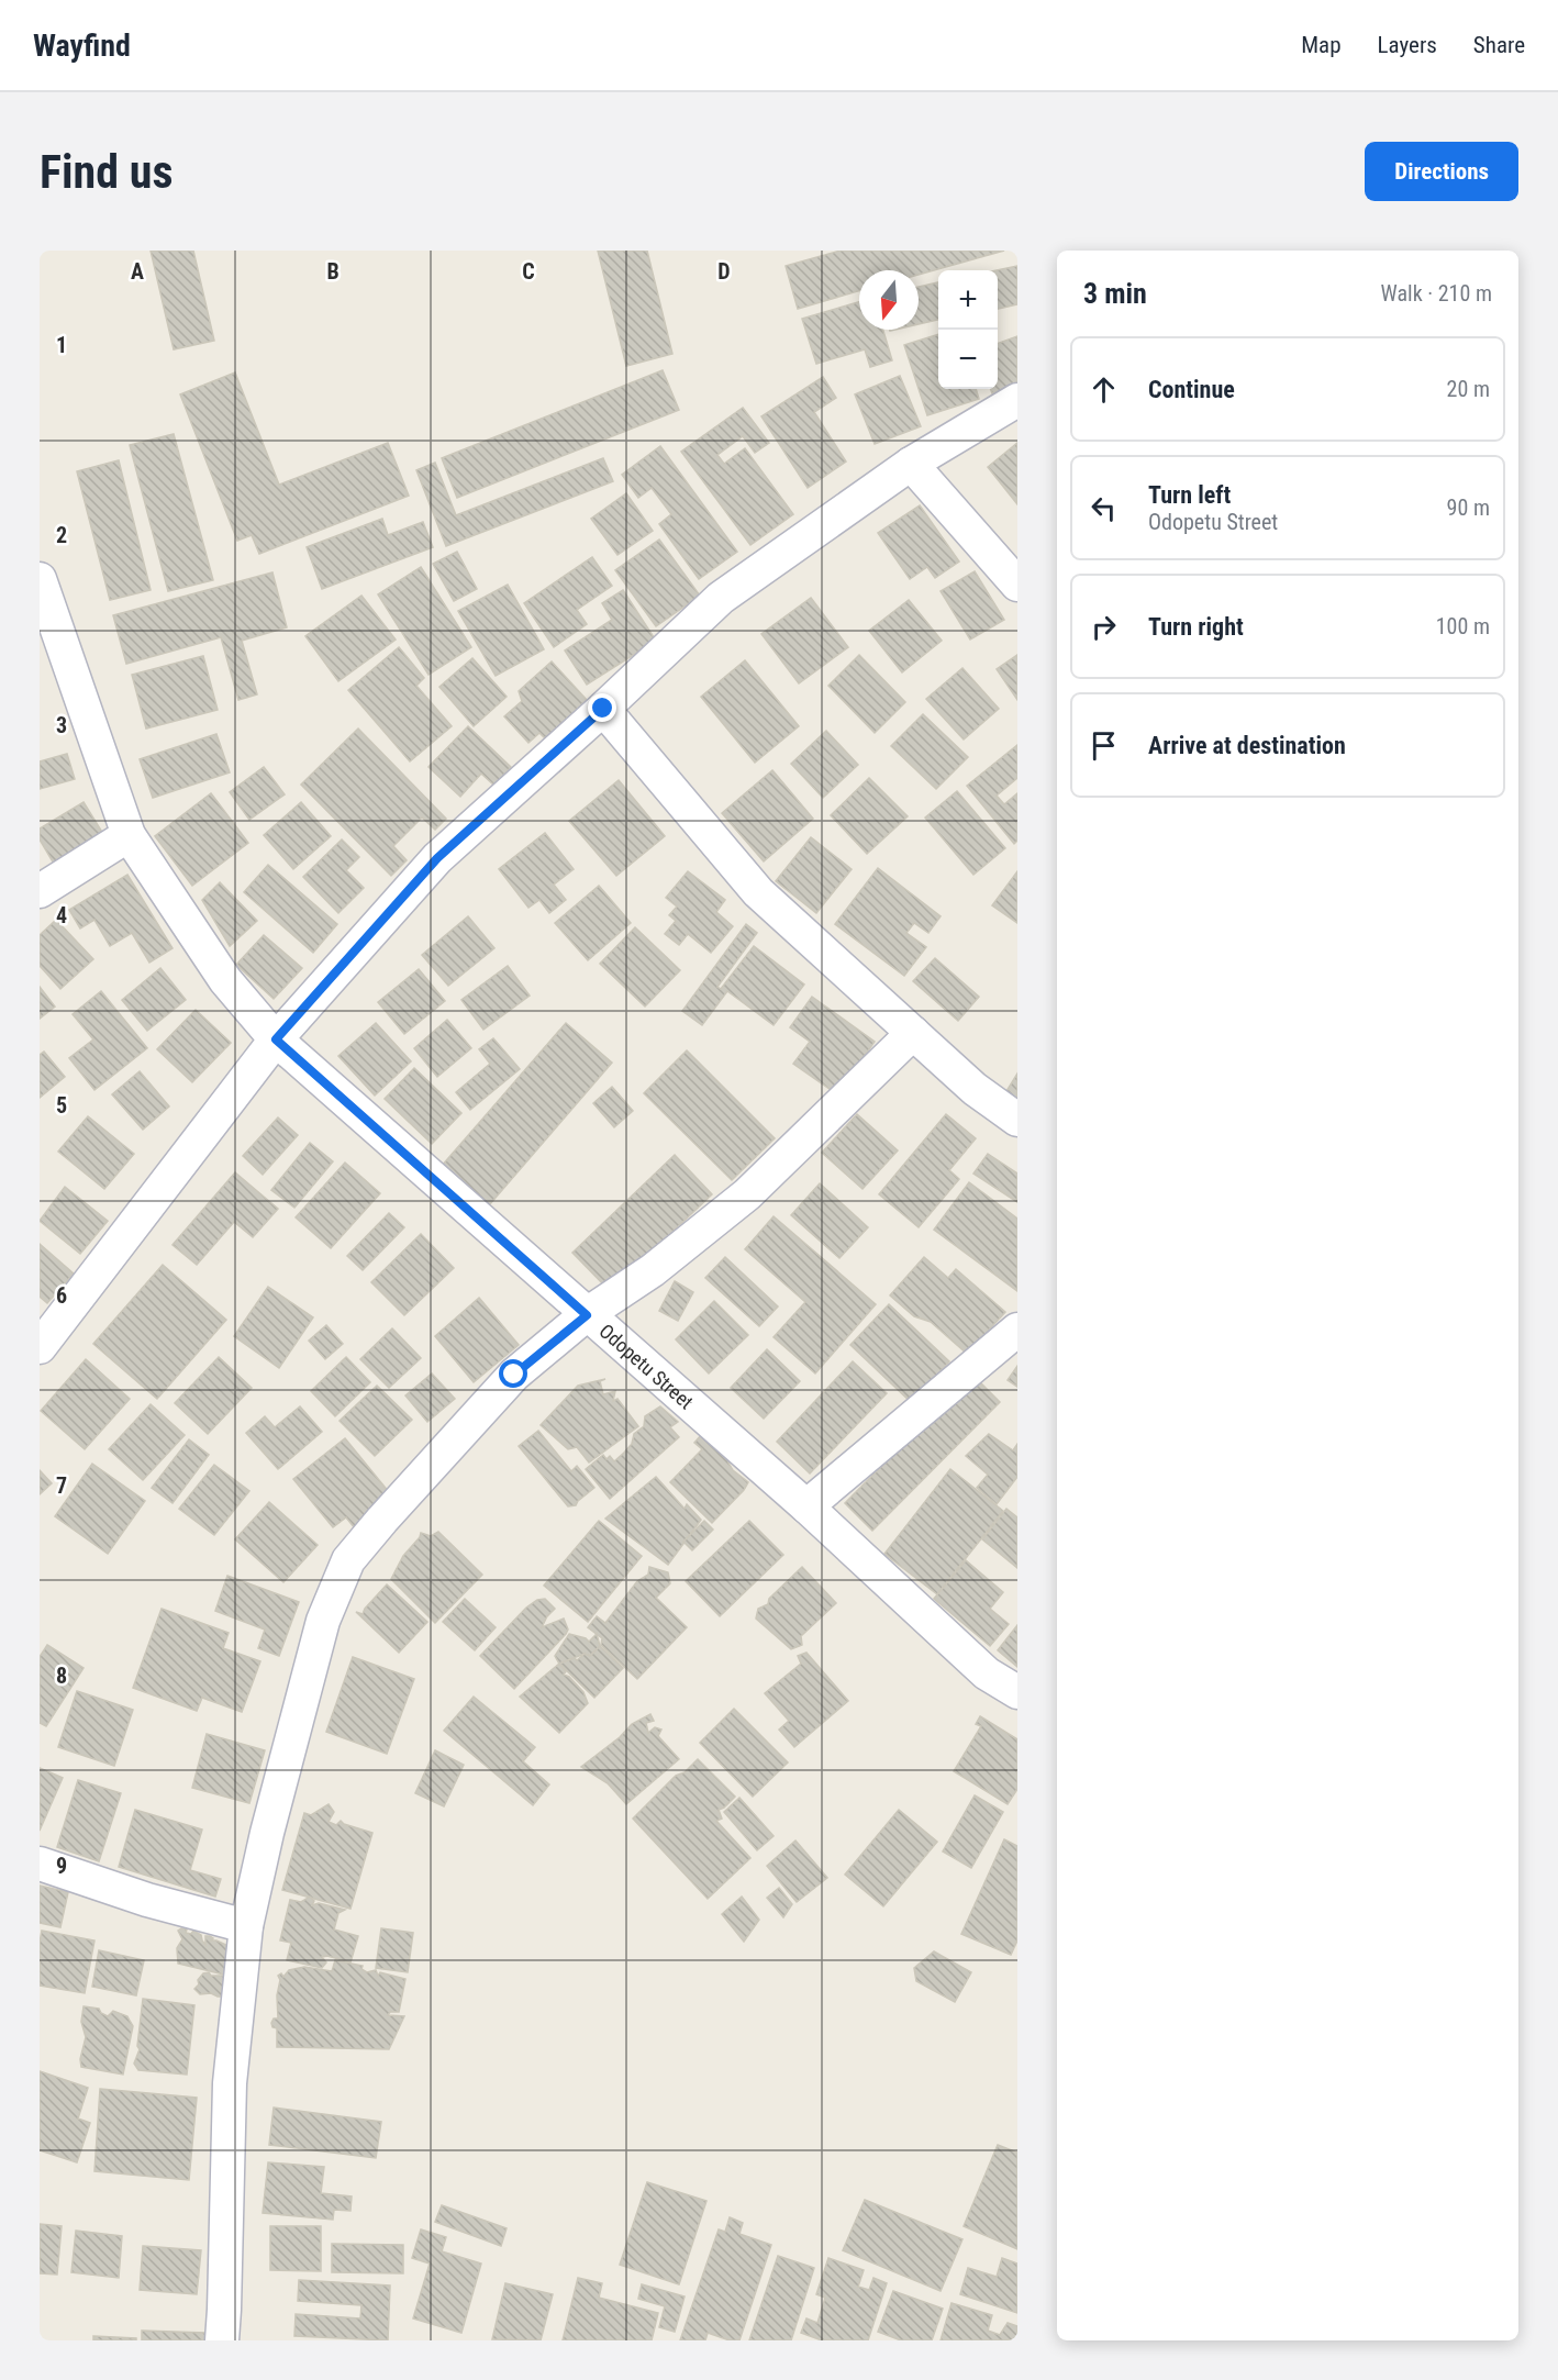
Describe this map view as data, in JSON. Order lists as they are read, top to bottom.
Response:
{
  "streets": {
    "street": ["Odopetu Street"]
  },
  "north": "bottom",
  "page": {
    "header": "Wayfind",
    "nav": ["Map", "Layers", "Share"],
    "buttons": "Directions",
    "title": "Find us",
    "heading": ["3 min", "Walk · 210 m"],
    "map_buttons": ["+", "−"],
    "list": [
      ["Continue", "20 m"],
      ["Turn left", "Odopetu Street", "90 m"],
      ["Turn right", "100 m"],
      "Arrive at destination"
    ]
  },
  "grid": {
    "columns": [
      "A",
      "B",
      "C",
      "D"
    ],
    "rows": [
      "1",
      "2",
      "3",
      "4",
      "5",
      "6",
      "7",
      "8",
      "9"
    ]
  }
}
